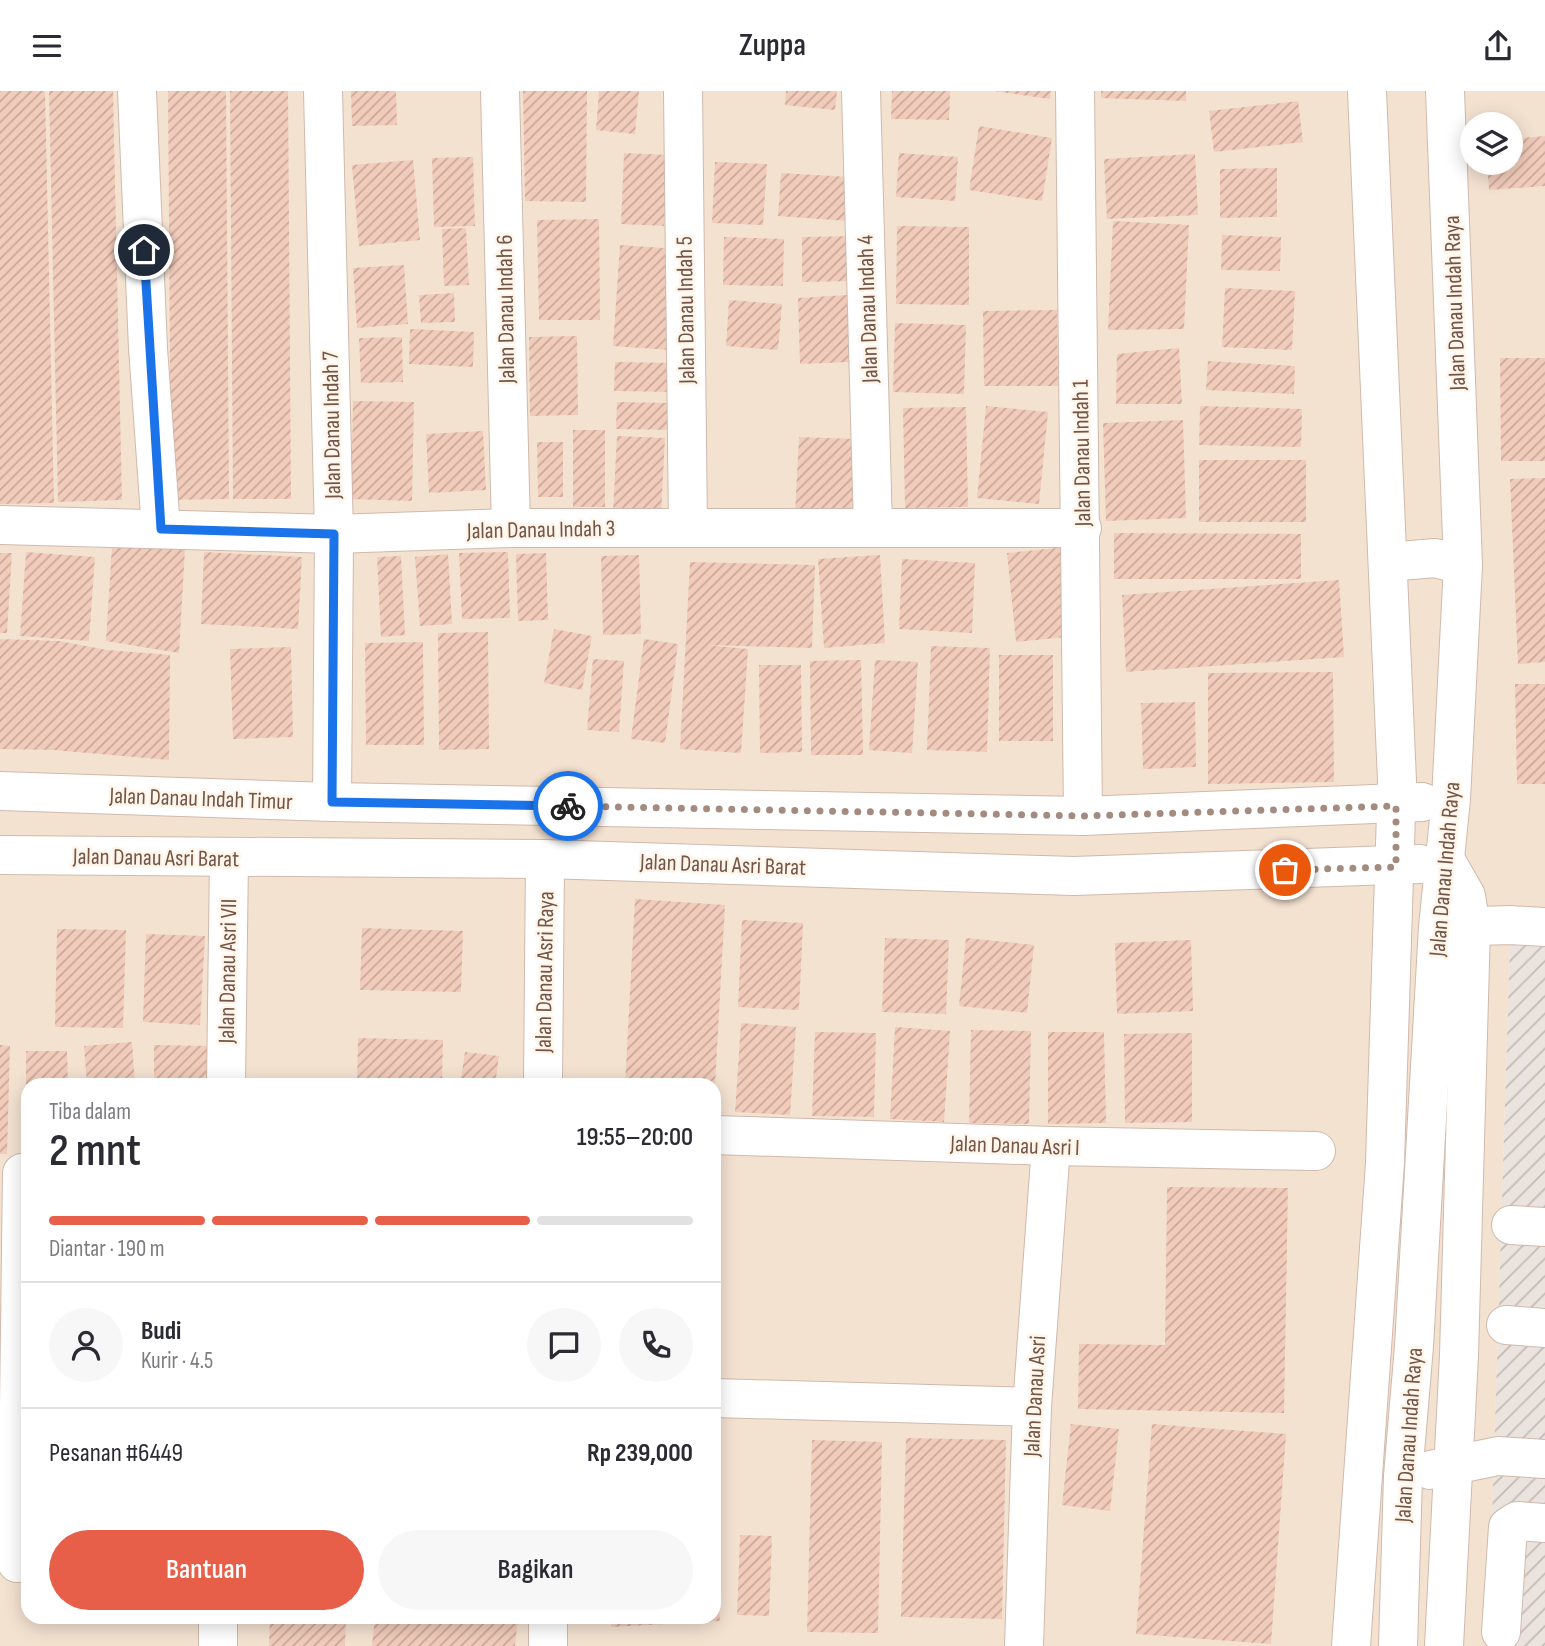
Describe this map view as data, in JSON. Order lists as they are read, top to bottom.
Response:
{
  "streets": {
    "street": [
      "Jalan Danau Indah Raya",
      "Jalan Danau Indah 6",
      "Jalan Danau Indah 4",
      "Jalan Danau Indah 5",
      "Jalan Danau Indah 7",
      "Jalan Danau Indah 1",
      "Jalan Danau Indah 3",
      "Jalan Danau Indah Timur",
      "Jalan Danau Asri Barat",
      "Jalan Danau Asri VII",
      "Jalan Danau Asri Raya",
      "Jalan Danau Asri I",
      "Jalan Danau Asri"
    ]
  },
  "crossings": [
    ["Jalan Danau Indah Raya", "Jalan Danau Indah Timur"],
    ["Jalan Danau Indah Raya", "Jalan Danau Asri Barat"],
    ["Jalan Danau Indah 6", "Jalan Danau Indah 3"],
    ["Jalan Danau Indah 4", "Jalan Danau Indah 3"],
    ["Jalan Danau Indah 5", "Jalan Danau Indah 3"],
    ["Jalan Danau Indah 7", "Jalan Danau Indah 3"],
    ["Jalan Danau Indah 7", "Jalan Danau Indah Timur"],
    ["Jalan Danau Indah 1", "Jalan Danau Indah 3"],
    ["Jalan Danau Indah 1", "Jalan Danau Indah Timur"],
    ["Jalan Danau Asri Barat", "Jalan Danau Asri VII"],
    ["Jalan Danau Asri Barat", "Jalan Danau Asri Raya"],
    ["Jalan Danau Asri I", "Jalan Danau Asri"]
  ],
  "page": {
    "header": "Zuppa",
    "heading": ["2 mnt", "Tiba dalam", "19:55–20:00"],
    "panel": [
      "Budi",
      "Kurir · 4.5",
      "Pesanan #6449",
      "Rp 239,000"
    ],
    "bar": "Diantar · 190 m",
    "buttons": ["Bantuan", "Bagikan"]
  }
}
